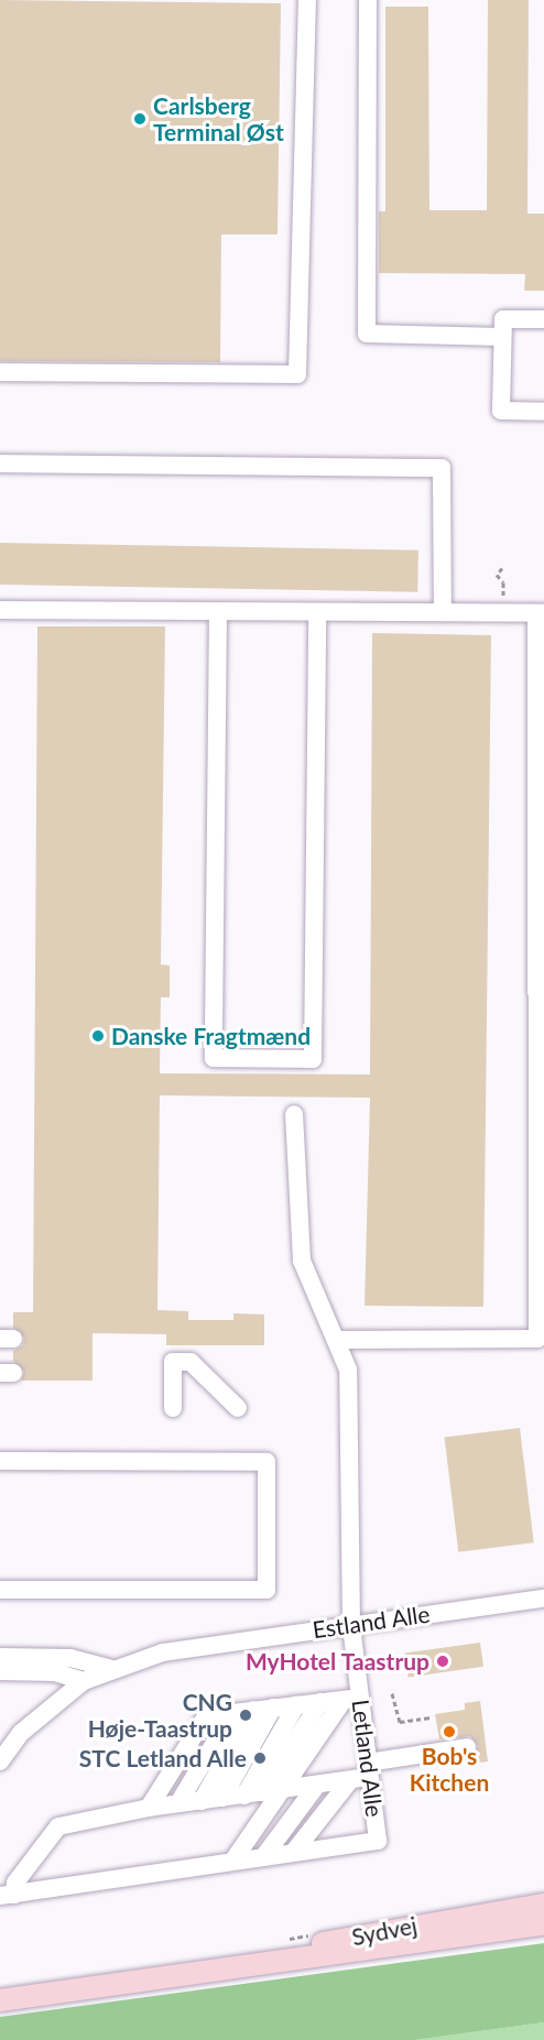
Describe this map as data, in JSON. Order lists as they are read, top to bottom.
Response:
{
  "streets": {
    "main road": ["Sydvej"],
    "street": ["Estland Alle", "Letland Alle"]
  },
  "crossings": [
    ["Estland Alle", "Letland Alle"]
  ],
  "places": [
    "Carlsberg Terminal Øst",
    "Danske Fragtmænd",
    "MyHotel Taastrup",
    "CNG Høje-Taastrup",
    "Bob's Kitchen",
    "STC Letland Alle"
  ]
}
